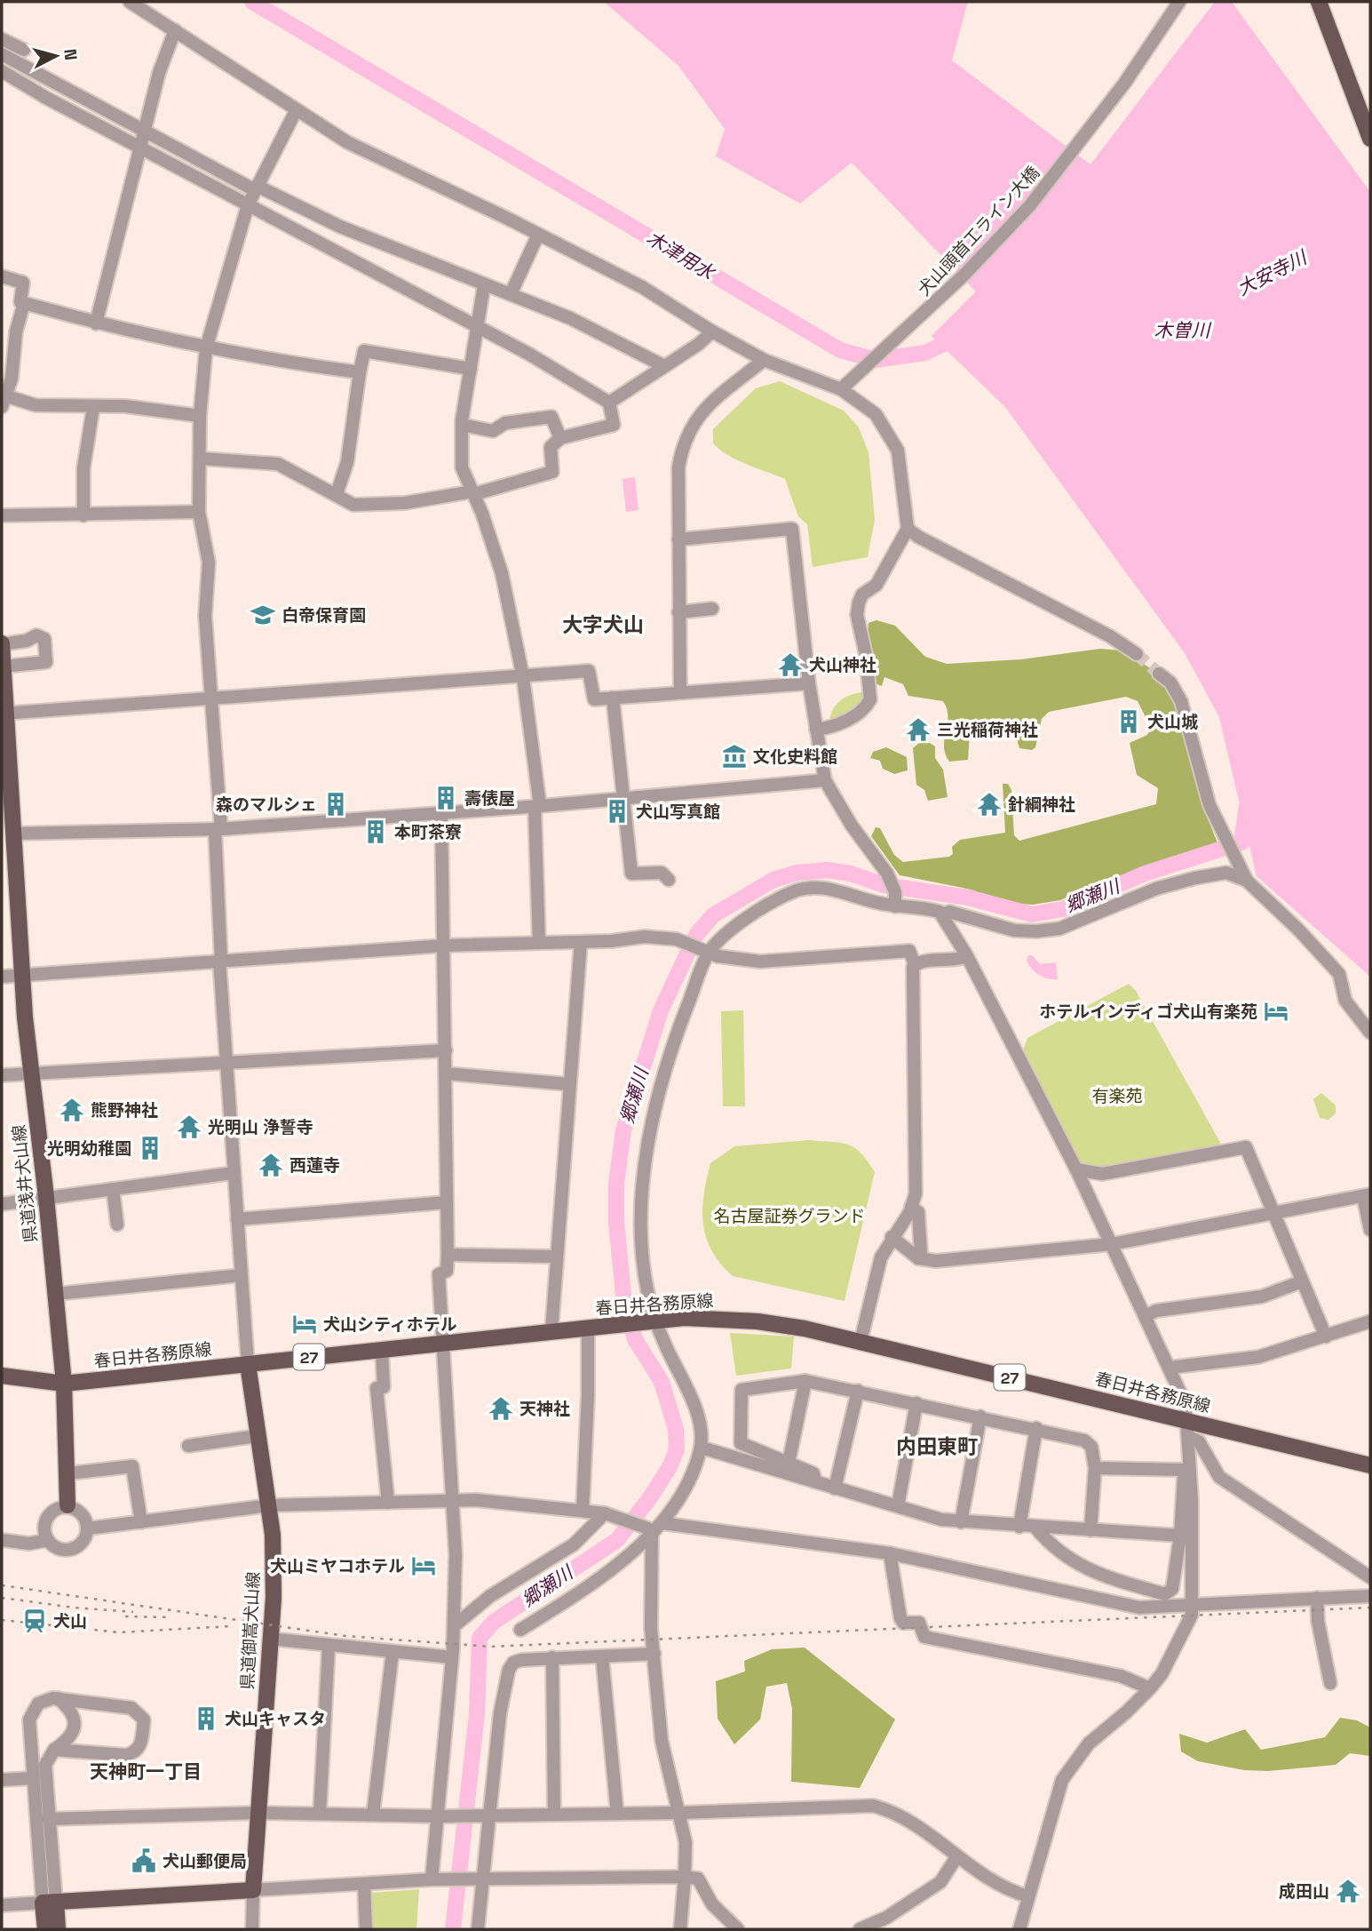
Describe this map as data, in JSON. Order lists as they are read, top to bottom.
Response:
{
  "streets": {
    "main road": [
      "県道浅井犬山線",
      "春日井各務原線",
      "27",
      "県道御嵩犬山線"
    ],
    "street": ["犬山頭首工ライン大橋"]
  },
  "crossings": [
    ["県道浅井犬山線", "春日井各務原線"],
    ["春日井各務原線", "県道御嵩犬山線"]
  ],
  "districts": ["大字犬山", "内田東町", "天神町一丁目"],
  "water": [
    "木津用水",
    "大安寺川",
    "木曽川",
    "郷瀬川"
  ],
  "parks": ["有楽苑", "名古屋証券グランド"],
  "places": {
    "school or university": ["白帝保育園"],
    "temple": [
      "犬山神社",
      "三光稲荷神社",
      "針綱神社",
      "熊野神社",
      "光明山 浄誓寺",
      "西蓮寺",
      "天神社",
      "成田山"
    ],
    "building": [
      "犬山城",
      "壽俵屋",
      "森のマルシェ",
      "犬山写真館",
      "本町茶寮",
      "光明幼稚園",
      "犬山キャスタ"
    ],
    "museum": ["文化史料館"],
    "hotel": ["ホテルインディゴ犬山有楽苑", "犬山シティホテル", "犬山ミヤコホテル"],
    "station": ["犬山"],
    "public building": ["犬山郵便局"]
  },
  "north": "right"
}
